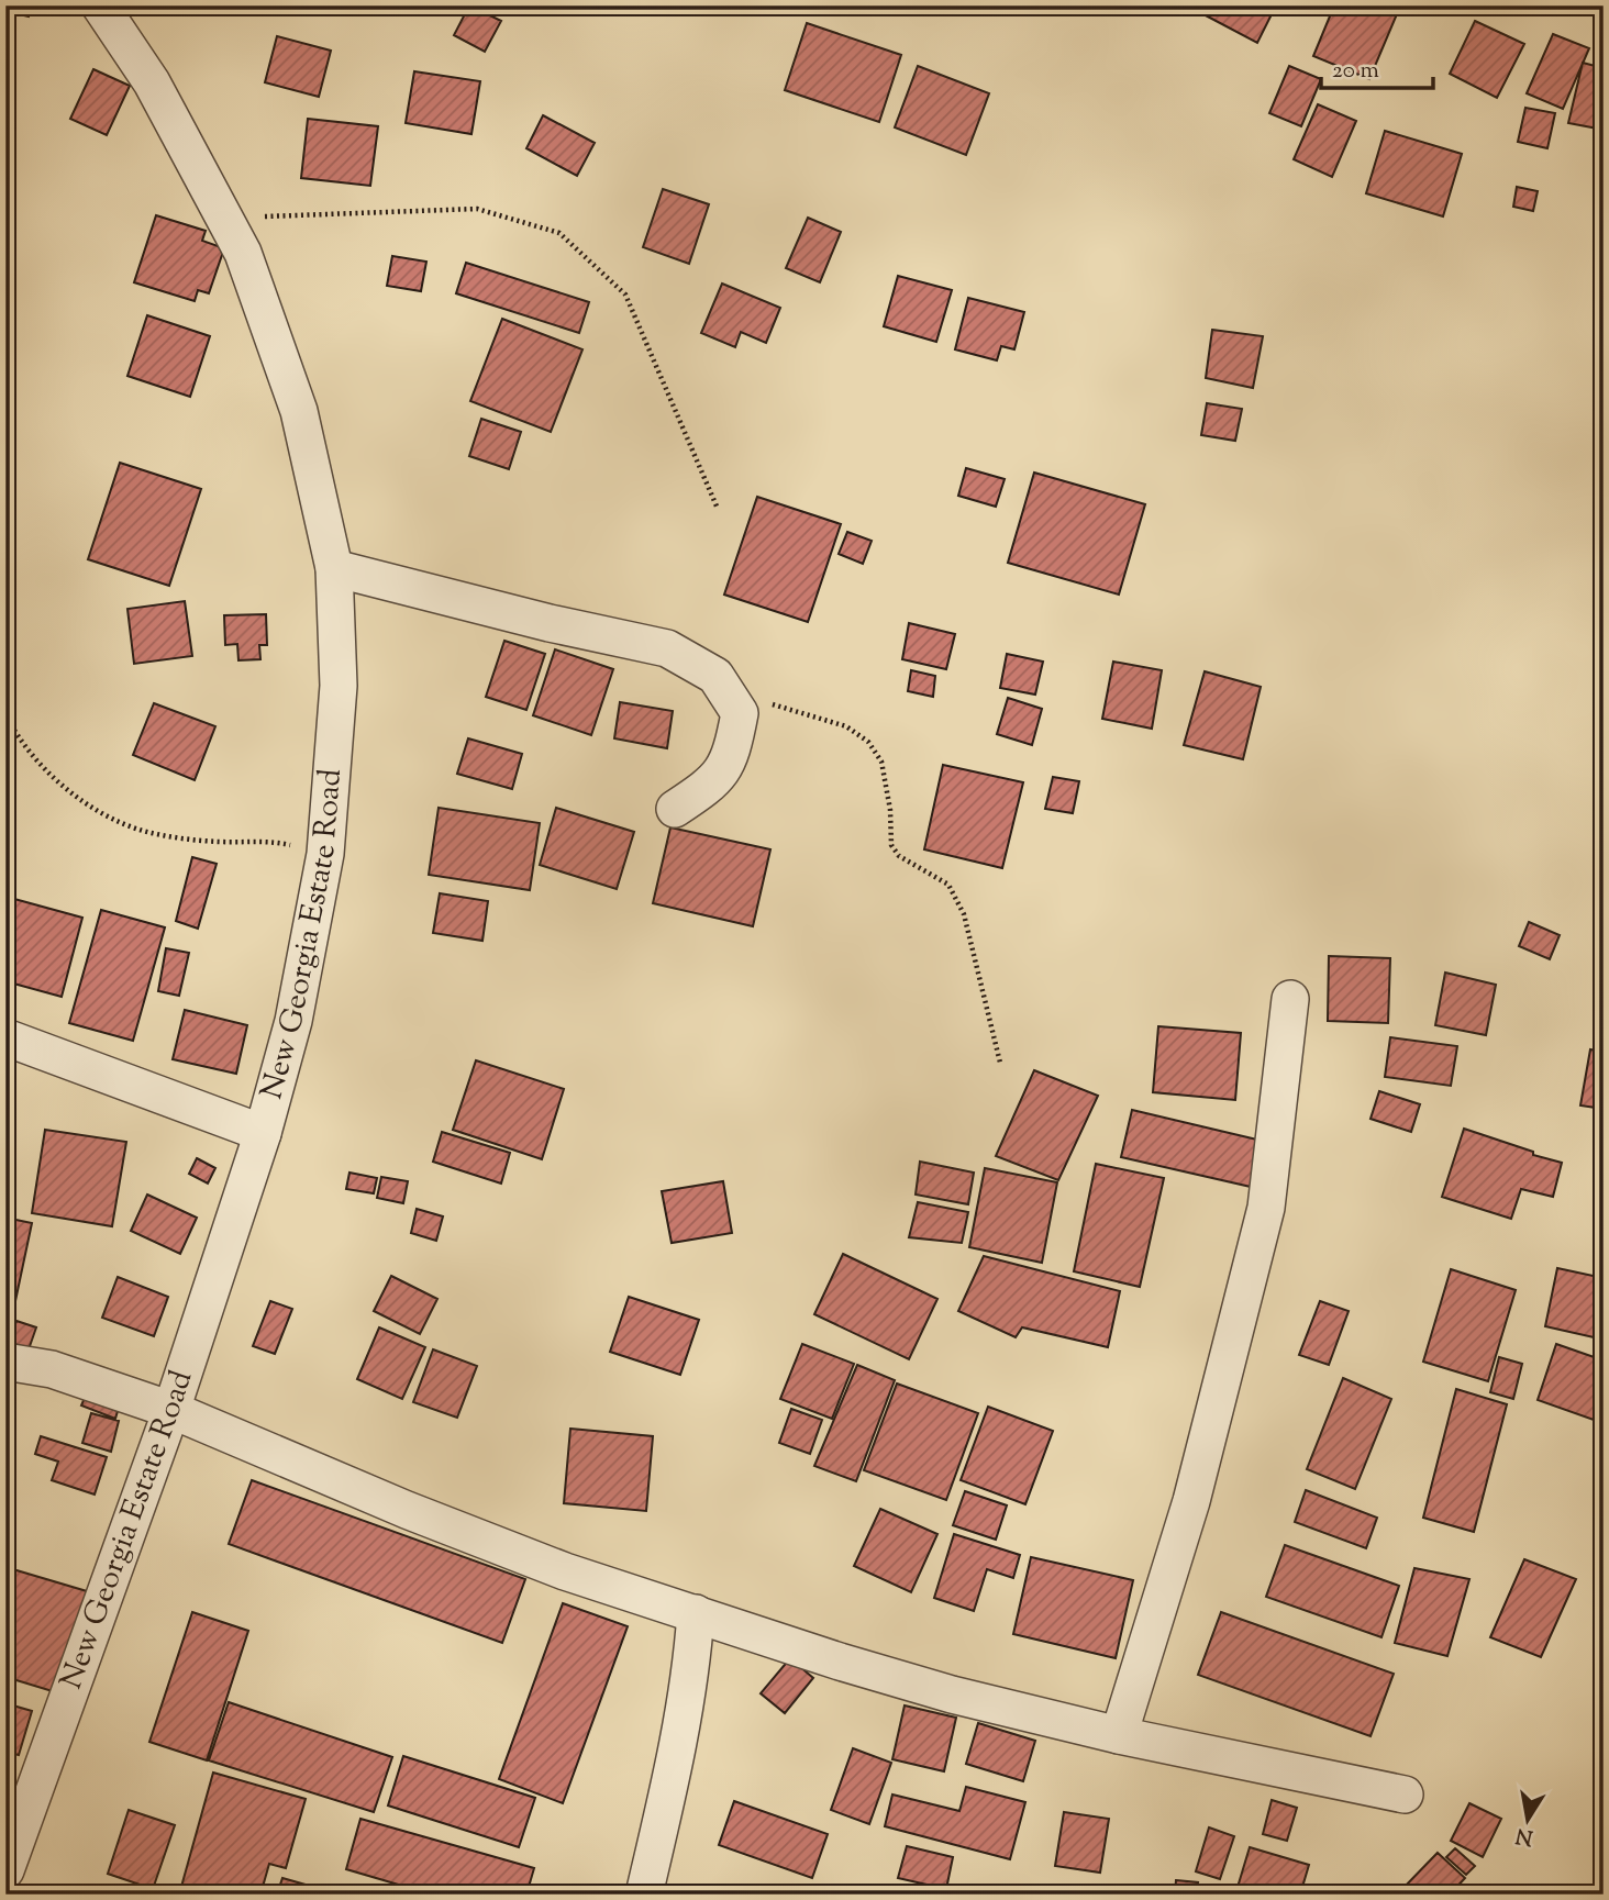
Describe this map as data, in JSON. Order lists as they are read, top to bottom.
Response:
{
  "streets": {
    "street": ["New Georgia Estate Road"]
  },
  "scale_bar": "20 m",
  "north": "bottom"
}
